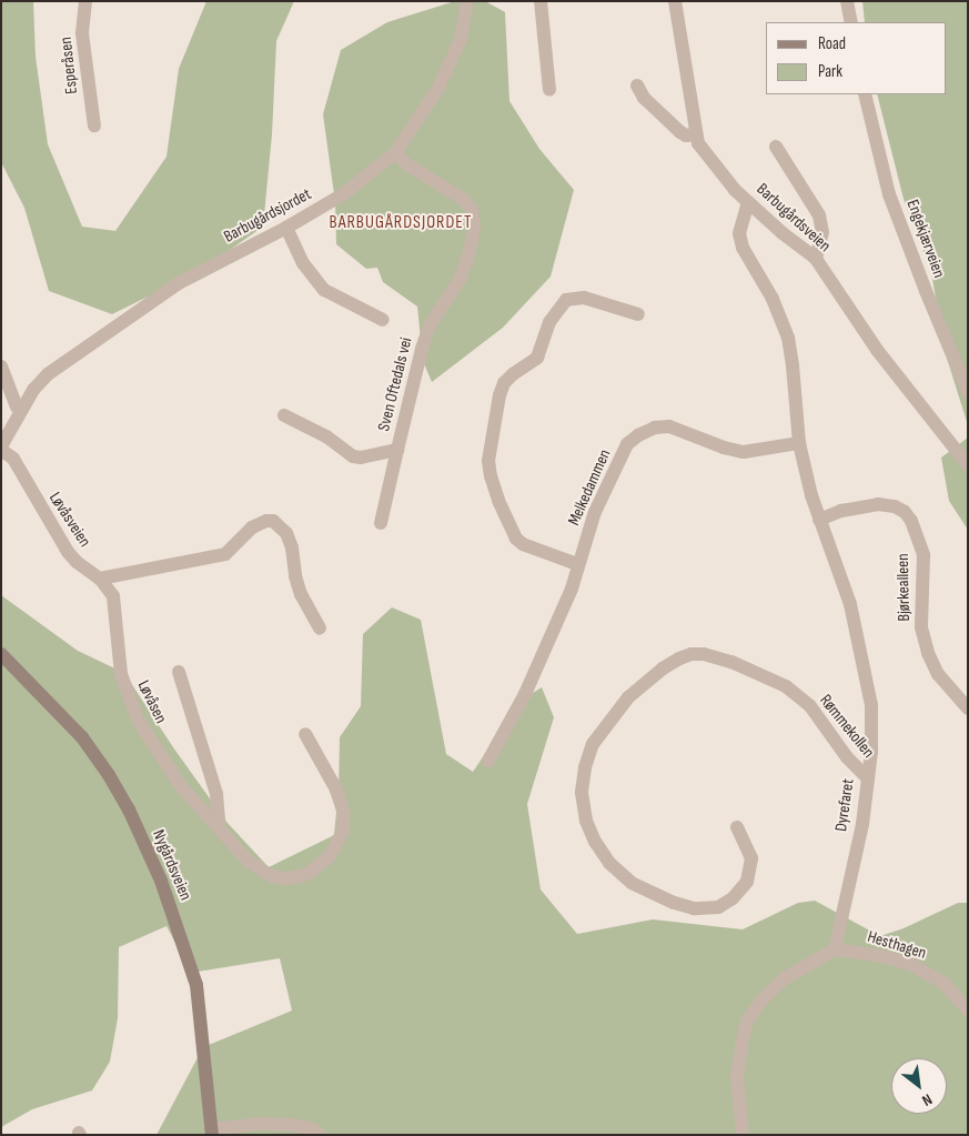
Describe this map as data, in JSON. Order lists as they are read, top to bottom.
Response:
{
  "streets": {
    "main road": ["Nygårdsveien"],
    "street": [
      "Esperåsen",
      "Barbugårdsjordet",
      "Barbugårdsveien",
      "Engekjærveien",
      "Sven Oftedals vei",
      "Melkedammen",
      "Løvåsveien",
      "Bjørkealleen",
      "Løvåsen",
      "Rømmekollen",
      "Dyrefaret",
      "Hesthagen"
    ]
  },
  "crossings": [
    ["Barbugårdsjordet", "Sven Oftedals vei"],
    ["Melkedammen", "Dyrefaret"],
    ["Løvåsveien", "Løvåsen"],
    ["Bjørkealleen", "Dyrefaret"],
    ["Rømmekollen", "Dyrefaret"],
    ["Dyrefaret", "Hesthagen"]
  ],
  "districts": ["BARBUGÅRDSJORDET"],
  "legend": ["Road", "Park"],
  "north": "bottom right"
}
